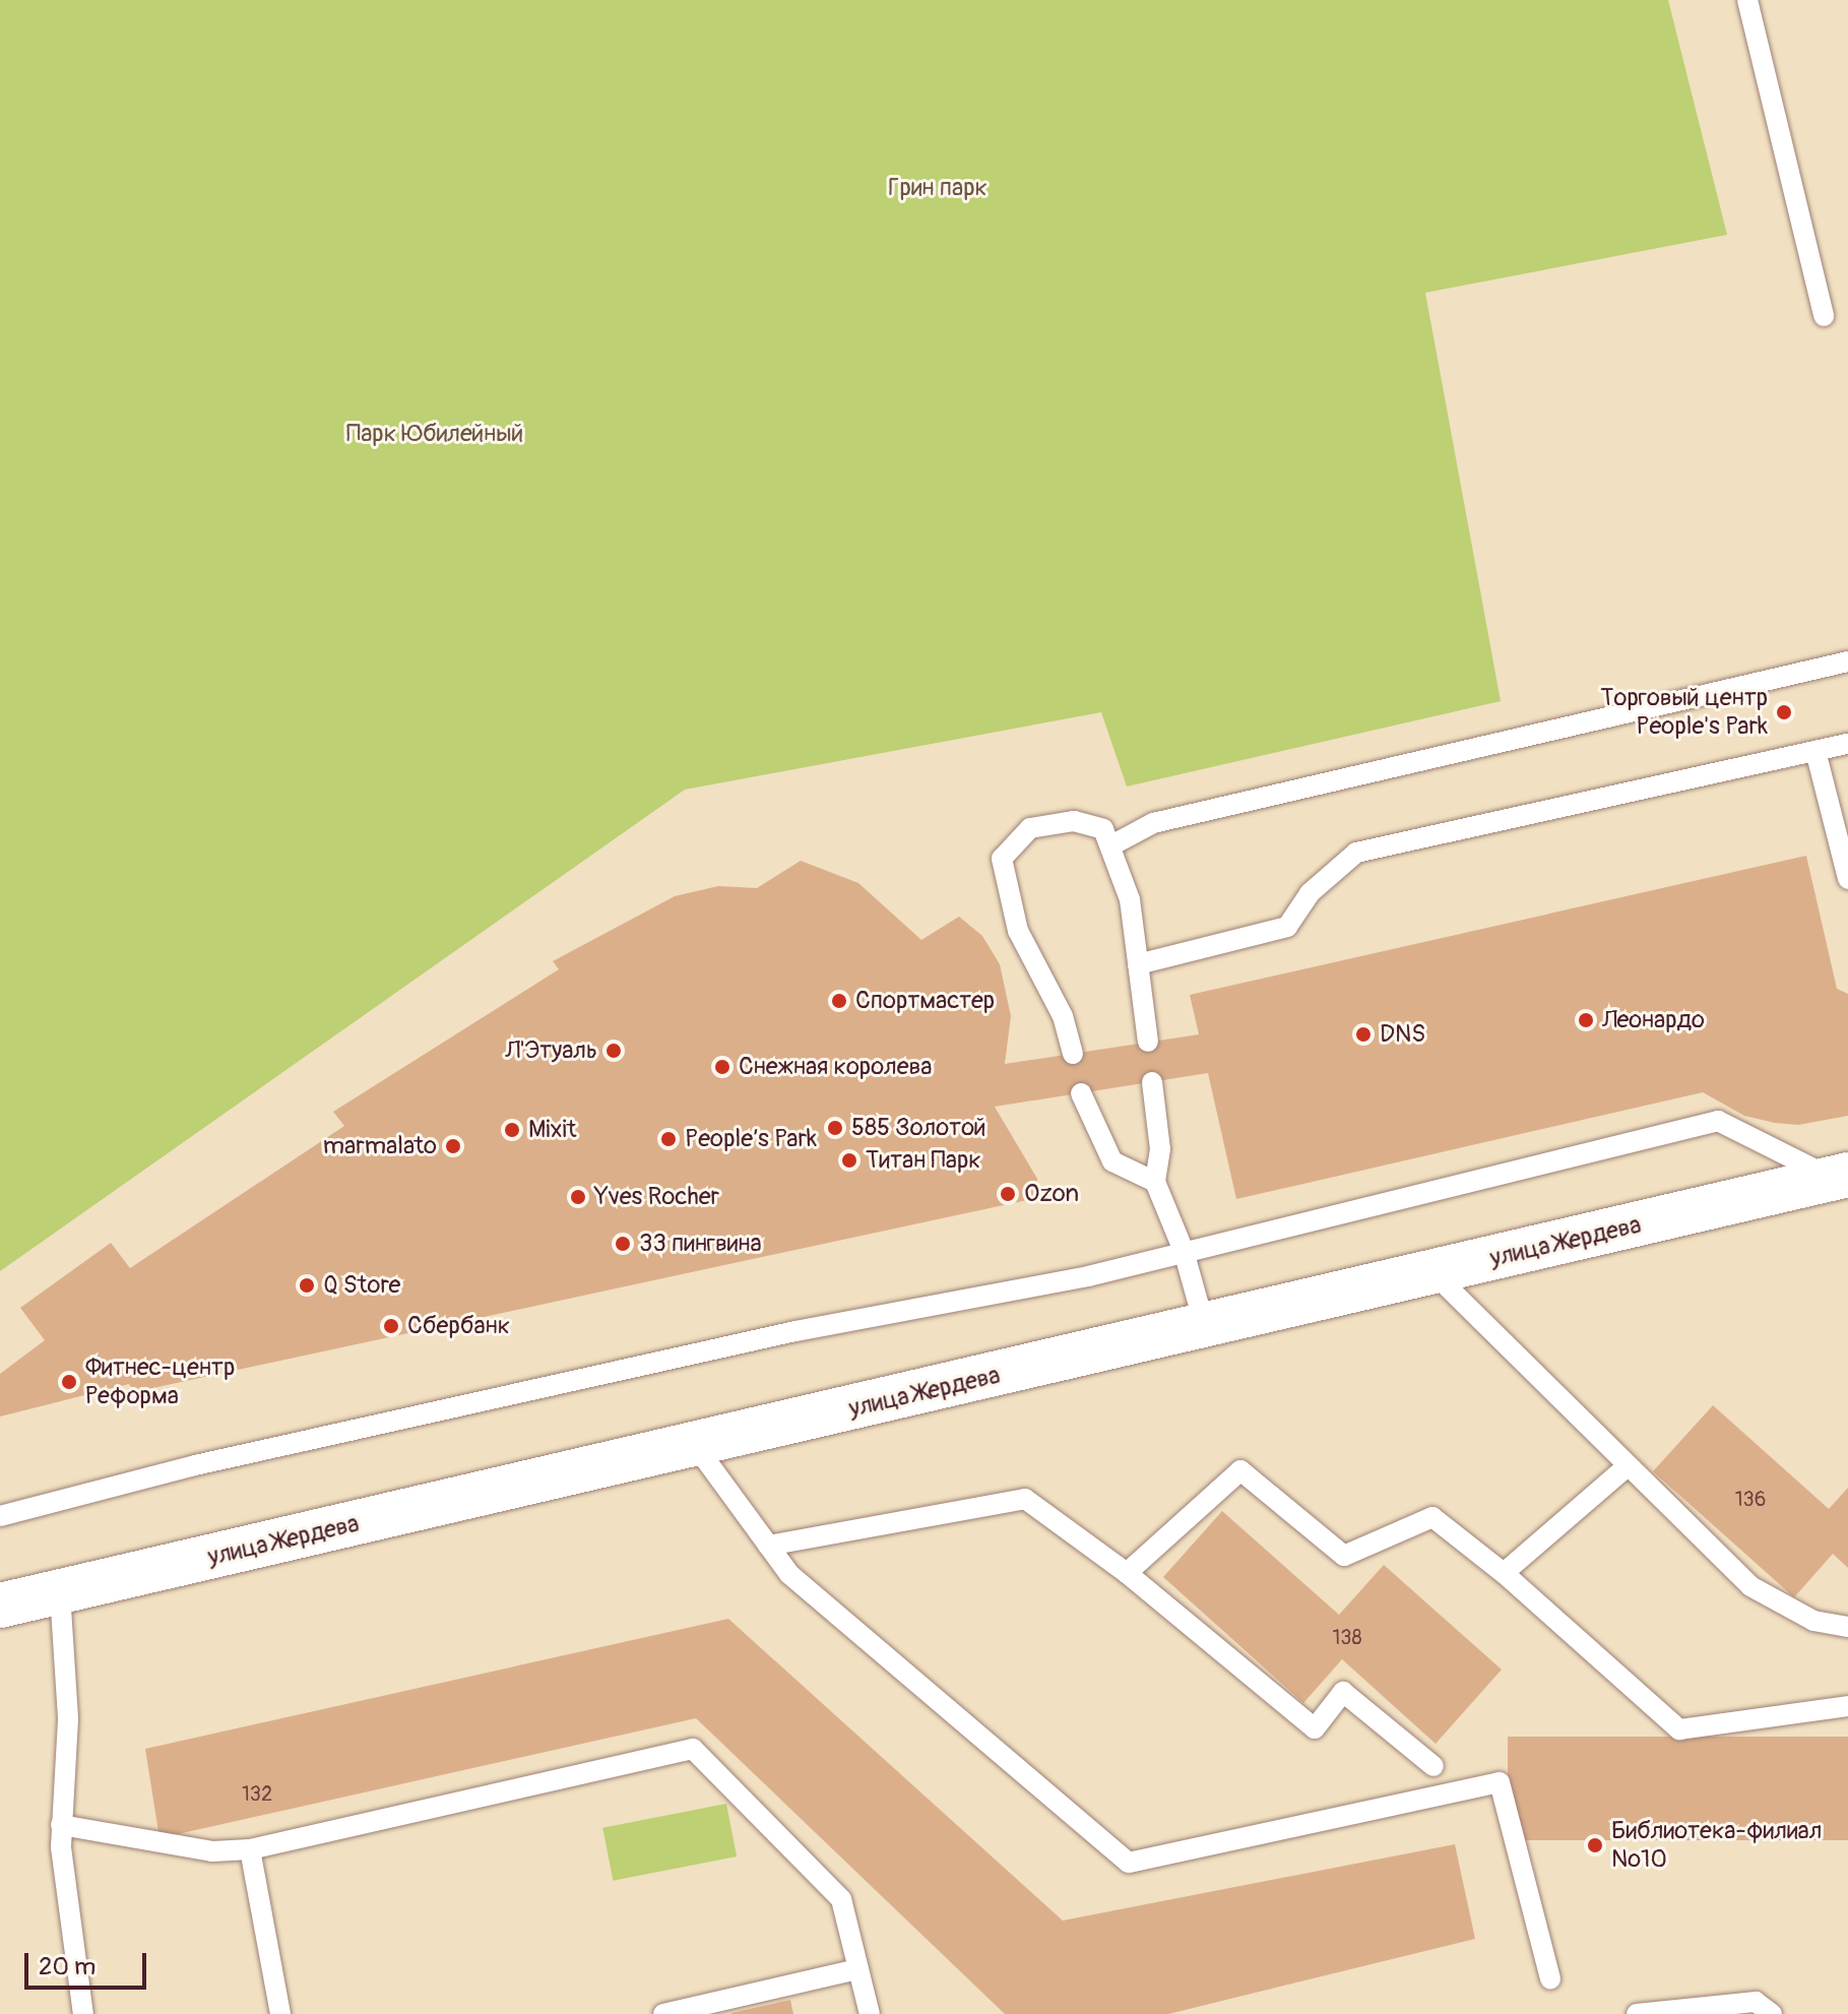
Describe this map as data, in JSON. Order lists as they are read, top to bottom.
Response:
{
  "streets": {
    "main road": ["улица Жердева"]
  },
  "parks": ["Грин парк", "Парк Юбилейный"],
  "places": [
    "Торговый центр People's Park",
    "Спортмастер",
    "Леонардо",
    "DNS",
    "Л'Этуаль",
    "Снежная королева",
    "585 Золотой",
    "Mixit",
    "People’s Park",
    "marmalato",
    "Титан Парк",
    "Ozon",
    "Yves Rocher",
    "33 пингвина",
    "Q Store",
    "Сбербанк",
    "Фитнес-центр Реформа",
    "Библиотека-филиал №10"
  ],
  "house_numbers": ["136", "138", "132"],
  "scale_bar": "20 m"
}
